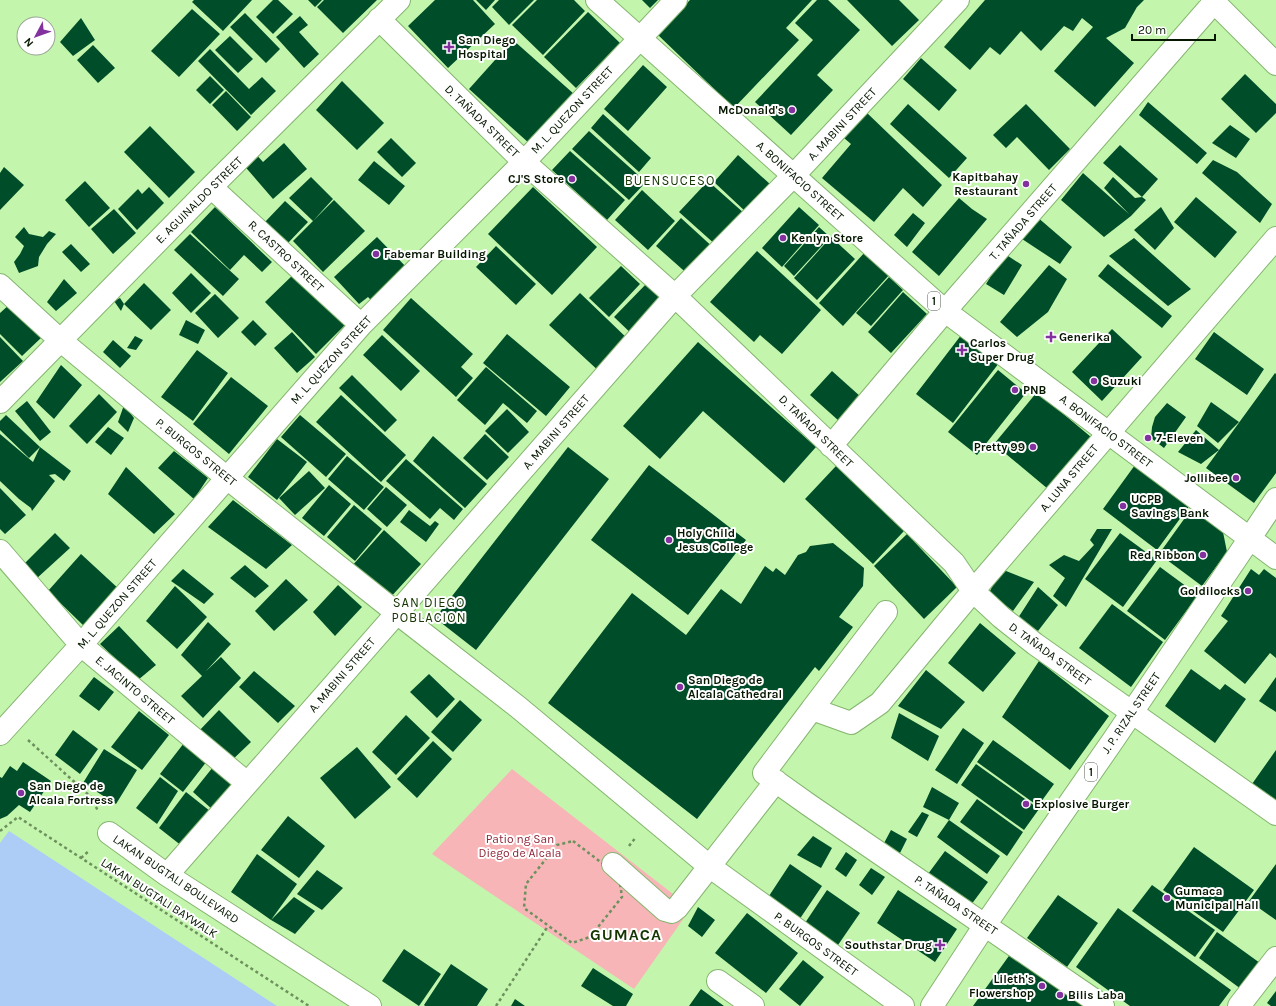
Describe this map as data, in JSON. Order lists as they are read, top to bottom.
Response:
{
  "streets": {
    "street": [
      "M. L. QUEZON STREET",
      "D. TAÑADA STREET",
      "A. MABINI STREET",
      "A. BONIFACIO STREET",
      "E. AGUINALDO STREET",
      "T. TAÑADA STREET",
      "R. CASTRO STREET",
      "1",
      "P. BURGOS STREET",
      "A. LUNA STREET",
      "E. JACINTO STREET",
      "J. P. RIZAL STREET",
      "LAKAN BUGTALI BOULEVARD",
      "P. TAÑADA STREET"
    ],
    "path": ["LAKAN BUGTALI BAYWALK"]
  },
  "crossings": [
    ["M. L. QUEZON STREET", "D. TAÑADA STREET"],
    ["M. L. QUEZON STREET", "A. BONIFACIO STREET"],
    ["M. L. QUEZON STREET", "R. CASTRO STREET"],
    ["M. L. QUEZON STREET", "P. BURGOS STREET"],
    ["M. L. QUEZON STREET", "E. JACINTO STREET"],
    ["M. L. QUEZON STREET", "LAKAN BUGTALI BOULEVARD"],
    ["D. TAÑADA STREET", "A. MABINI STREET"],
    ["D. TAÑADA STREET", "E. AGUINALDO STREET"],
    ["D. TAÑADA STREET", "T. TAÑADA STREET"],
    ["D. TAÑADA STREET", "A. LUNA STREET"],
    ["D. TAÑADA STREET", "J. P. RIZAL STREET"],
    ["A. MABINI STREET", "A. BONIFACIO STREET"],
    ["A. MABINI STREET", "P. BURGOS STREET"],
    ["A. MABINI STREET", "E. JACINTO STREET"],
    ["A. MABINI STREET", "LAKAN BUGTALI BOULEVARD"],
    ["A. BONIFACIO STREET", "T. TAÑADA STREET"],
    ["A. BONIFACIO STREET", "A. LUNA STREET"],
    ["A. BONIFACIO STREET", "J. P. RIZAL STREET"],
    ["E. AGUINALDO STREET", "R. CASTRO STREET"],
    ["E. AGUINALDO STREET", "P. BURGOS STREET"],
    ["A. LUNA STREET", "P. TAÑADA STREET"],
    ["J. P. RIZAL STREET", "P. TAÑADA STREET"]
  ],
  "districts": ["BUENSUCESO", "SAN DIEGO POBLACION", "GUMACA"],
  "parks": ["Patio ng San Diego de Alcala"],
  "places": {
    "health": [
      "San Diego Hospital",
      "Generika",
      "Carlos Super Drug",
      "Southstar Drug"
    ],
    "other": [
      "McDonald's",
      "CJ'S Store",
      "Kapitbahay Restaurant",
      "Kenlyn Store",
      "Fabemar Building",
      "Suzuki",
      "PNB",
      "7-Eleven",
      "Pretty 99",
      "Jollibee",
      "UCPB Savings Bank",
      "Holy Child Jesus College",
      "Red Ribbon",
      "Goldilocks",
      "San Diego de Alcala Cathedral",
      "San Diego de Alcala Fortress",
      "Explosive Burger",
      "Gumaca Municipal Hall",
      "Lileth's Flowershop",
      "Bilis Laba"
    ]
  },
  "scale_bar": "20 m",
  "north": "bottom left"
}
